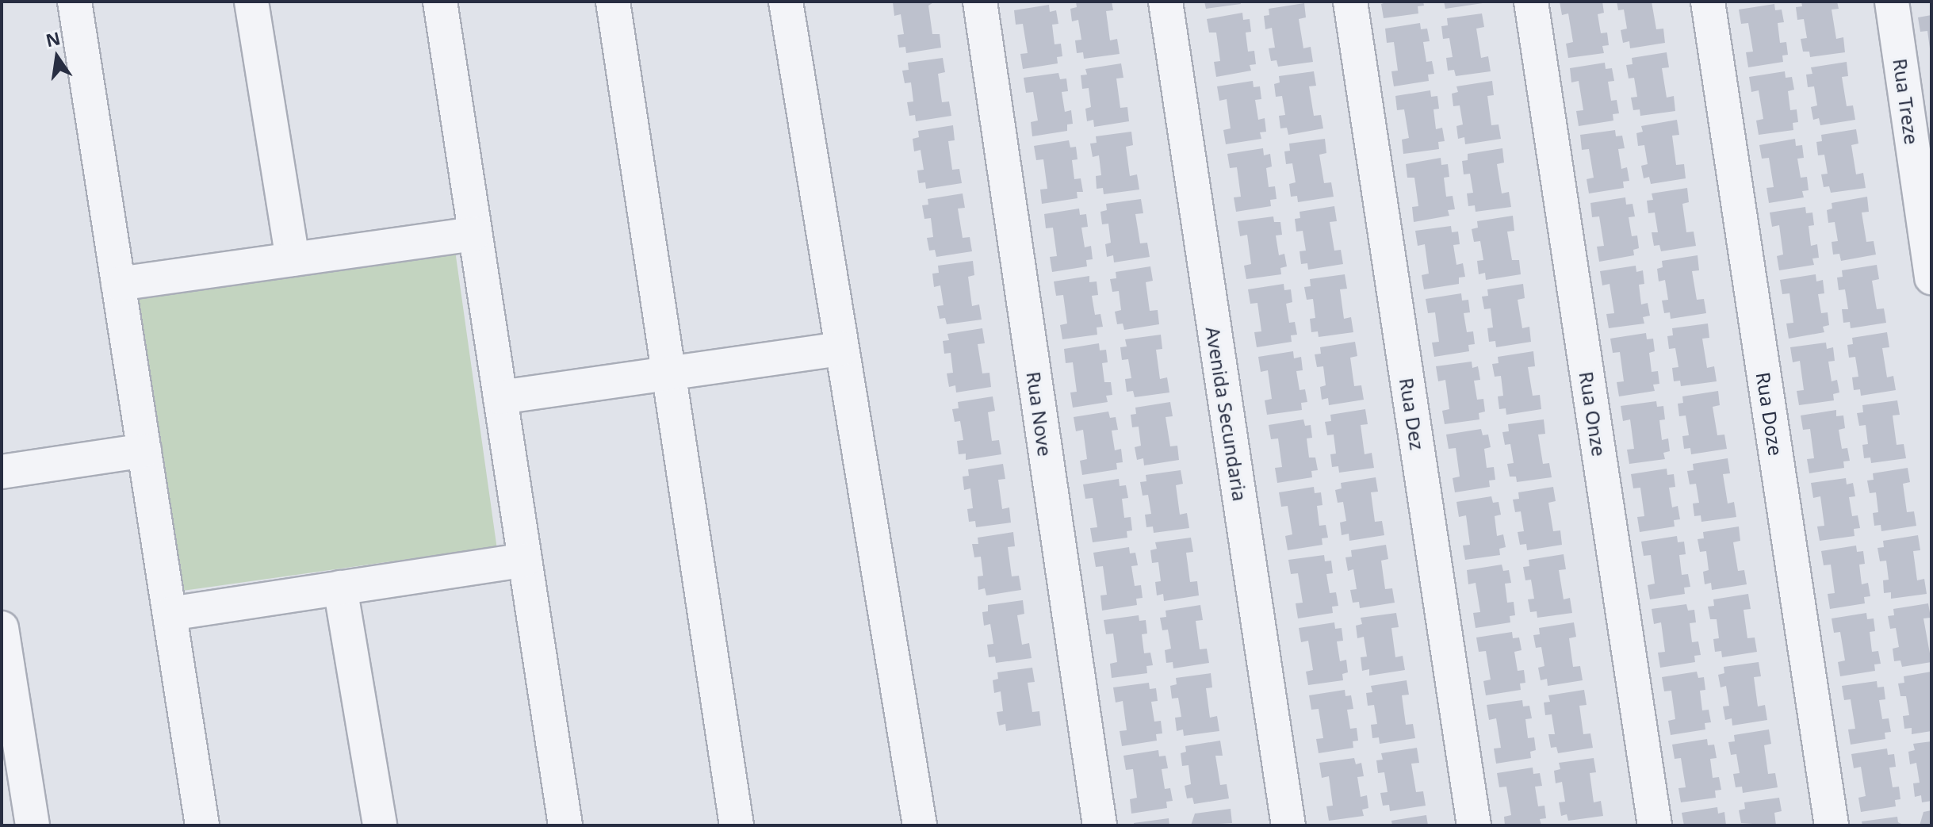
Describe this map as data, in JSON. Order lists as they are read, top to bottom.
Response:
{
  "streets": {
    "street": [
      "Rua Treze",
      "Rua Nove",
      "Avenida Secundaria",
      "Rua Dez",
      "Rua Onze",
      "Rua Doze"
    ]
  },
  "north": "top"
}
